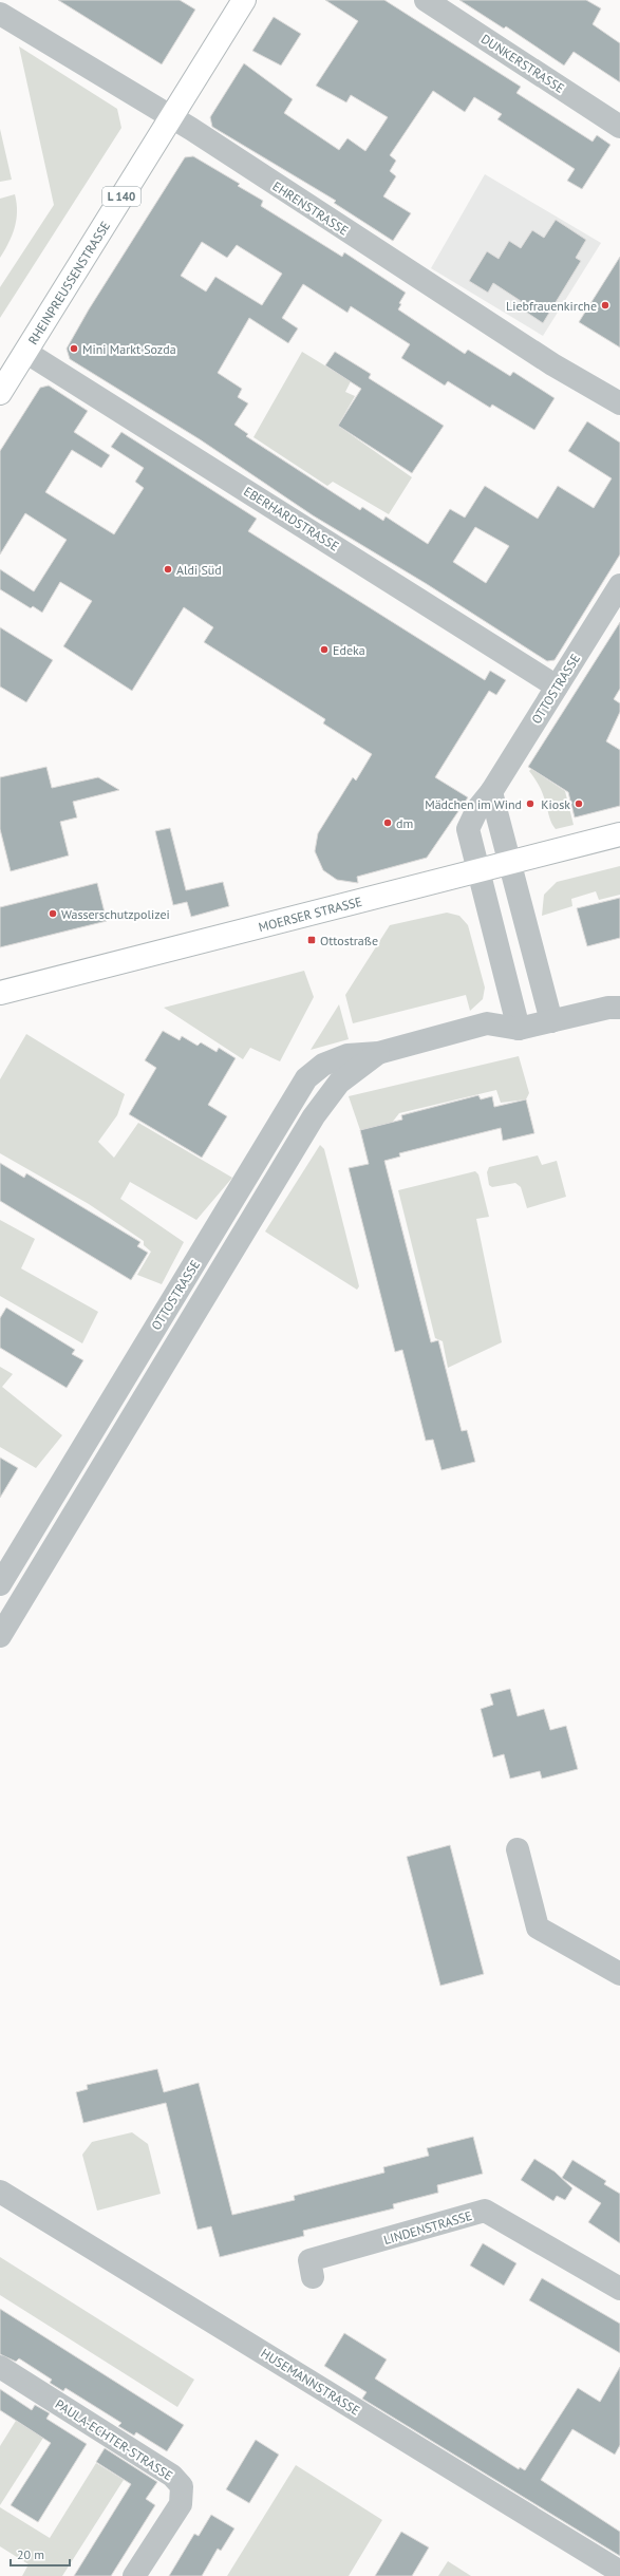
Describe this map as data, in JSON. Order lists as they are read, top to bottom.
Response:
{
  "streets": {
    "main road": ["L 140", "RHEINPREUSSENSTRASSE", "MOERSER STRASSE"],
    "street": [
      "DUNKERSTRASSE",
      "EHRENSTRASSE",
      "EBERHARDSTRASSE",
      "OTTOSTRASSE",
      "LINDENSTRASSE",
      "HUSEMANNSTRASSE",
      "PAULA-ECHTER-STRASSE"
    ]
  },
  "crossings": [
    ["EHRENSTRASSE", "RHEINPREUSSENSTRASSE"],
    ["RHEINPREUSSENSTRASSE", "EBERHARDSTRASSE"],
    ["EBERHARDSTRASSE", "OTTOSTRASSE"],
    ["OTTOSTRASSE", "MOERSER STRASSE"]
  ],
  "places": {
    "other": [
      "Liebfrauenkirche",
      "Mini Markt Sozda",
      "Aldi Süd",
      "Edeka",
      "Mädchen im Wind",
      "Kiosk",
      "dm",
      "Wasserschutzpolizei"
    ],
    "transit": ["Ottostraße"]
  },
  "scale_bar": "20 m"
}
